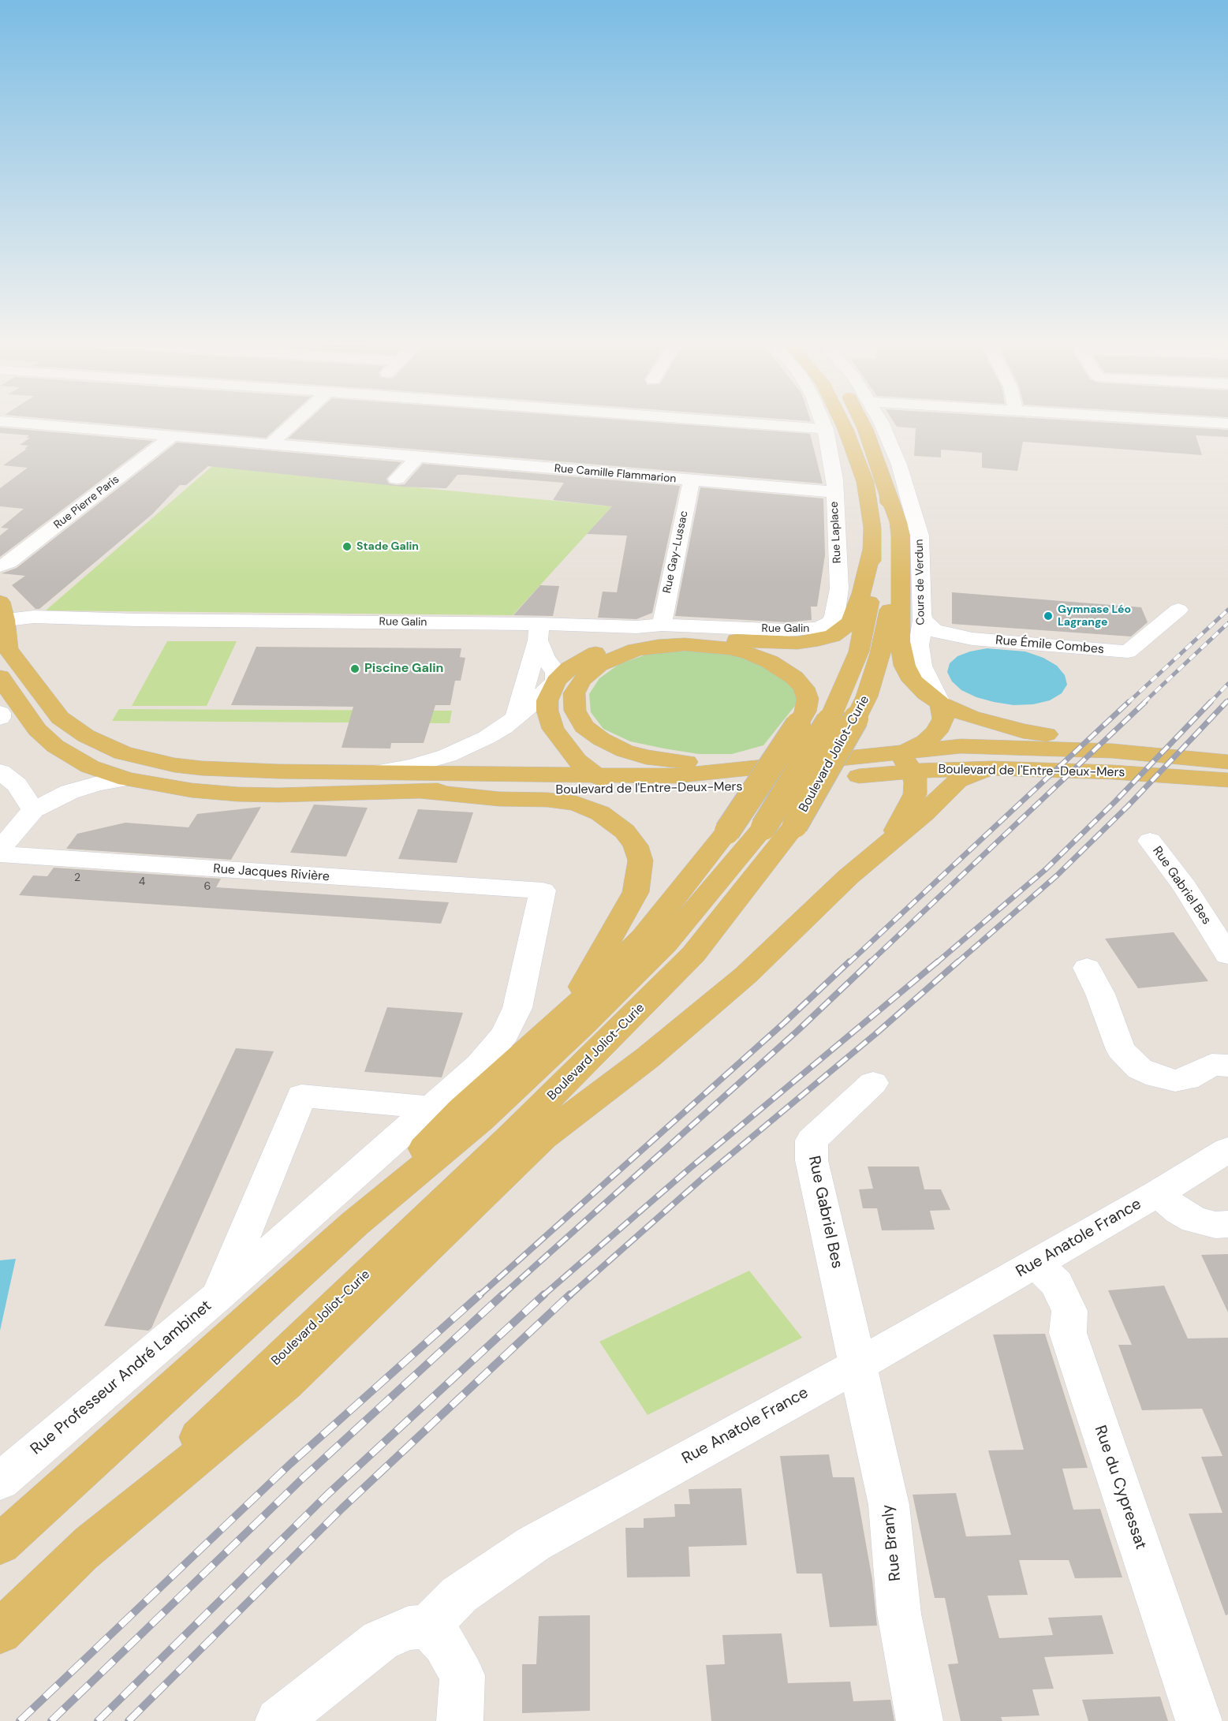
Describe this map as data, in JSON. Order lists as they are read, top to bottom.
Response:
{
  "streets": {
    "main road": ["Boulevard Joliot-Curie", "Boulevard de l'Entre-Deux-Mers"],
    "street": [
      "Rue Camille Flammarion",
      "Rue Pierre Paris",
      "Rue Laplace",
      "Rue Gay-Lussac",
      "Cours de Verdun",
      "Rue Galin",
      "Rue Émile Combes",
      "Rue Jacques Rivière",
      "Rue Gabriel Bes",
      "Rue Anatole France",
      "Rue Professeur André Lambinet",
      "Rue du Cypressat",
      "Rue Branly"
    ]
  },
  "crossings": [
    ["Rue Camille Flammarion", "Rue Pierre Paris"],
    ["Rue Camille Flammarion", "Rue Laplace"],
    ["Rue Camille Flammarion", "Rue Gay-Lussac"],
    ["Rue Laplace", "Rue Galin"],
    ["Rue Gay-Lussac", "Rue Galin"],
    ["Cours de Verdun", "Rue Émile Combes"],
    ["Rue Jacques Rivière", "Rue Professeur André Lambinet"],
    ["Rue Gabriel Bes", "Rue Anatole France"],
    ["Rue Gabriel Bes", "Rue Branly"],
    ["Rue Anatole France", "Rue du Cypressat"],
    ["Rue Anatole France", "Rue Branly"]
  ],
  "places": ["Stade Galin", "Gymnase Léo Lagrange", "Piscine Galin"],
  "house_numbers": ["2", "4", "6"]
}
